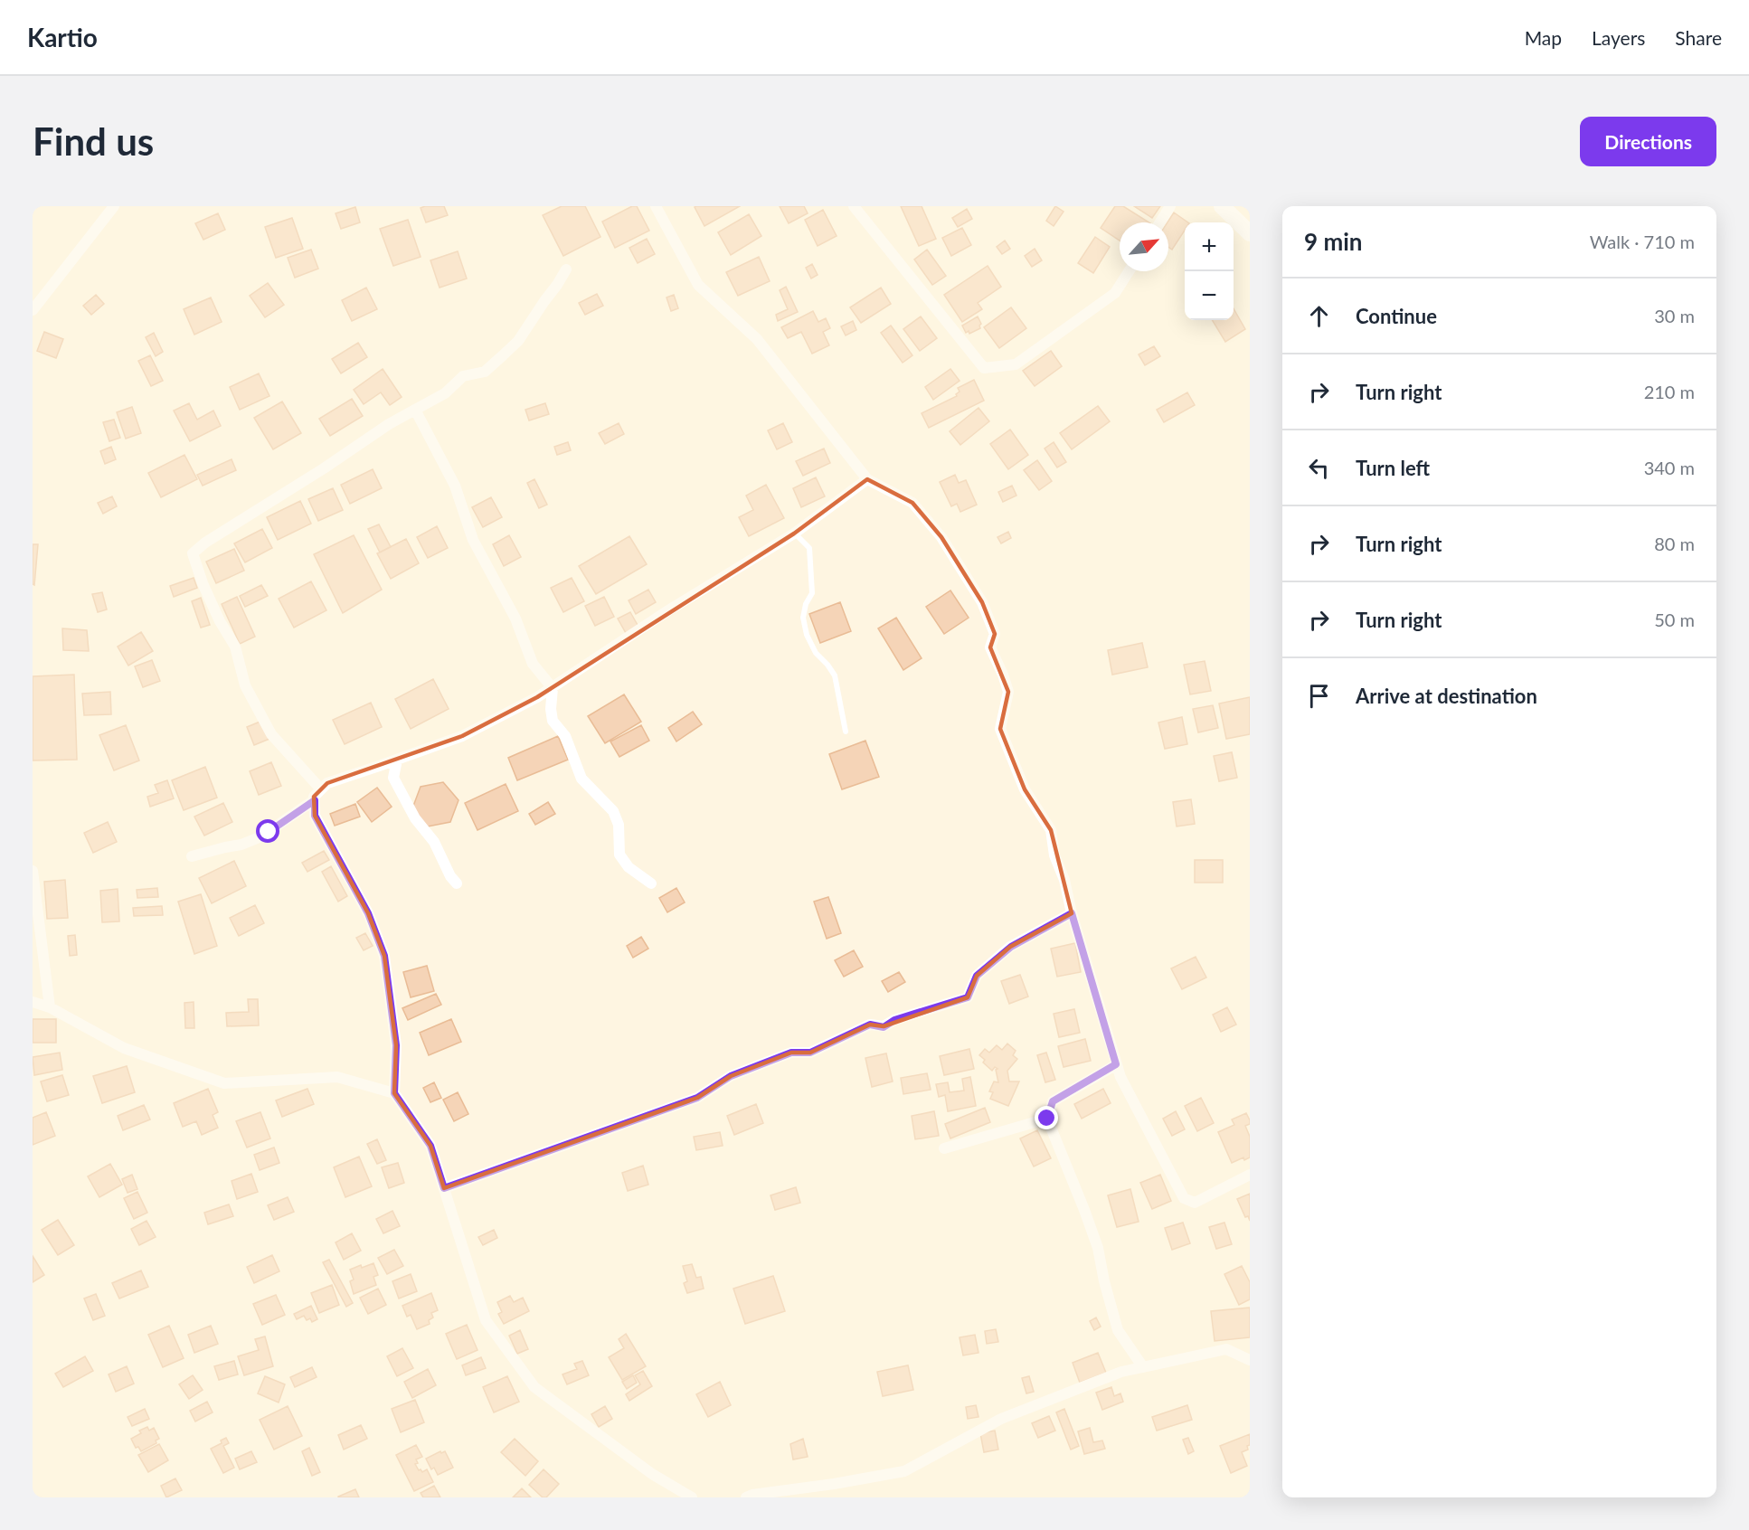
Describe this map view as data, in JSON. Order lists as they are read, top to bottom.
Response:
{
  "north": "top right",
  "page": {
    "header": "Kartio",
    "nav": ["Map", "Layers", "Share"],
    "buttons": "Directions",
    "title": "Find us",
    "heading": ["9 min", "Walk · 710 m"],
    "map_buttons": ["+", "−"],
    "list": [
      ["Continue", "30 m"],
      ["Turn right", "210 m"],
      ["Turn left", "340 m"],
      ["Turn right", "80 m"],
      ["Turn right", "50 m"],
      "Arrive at destination"
    ]
  }
}
